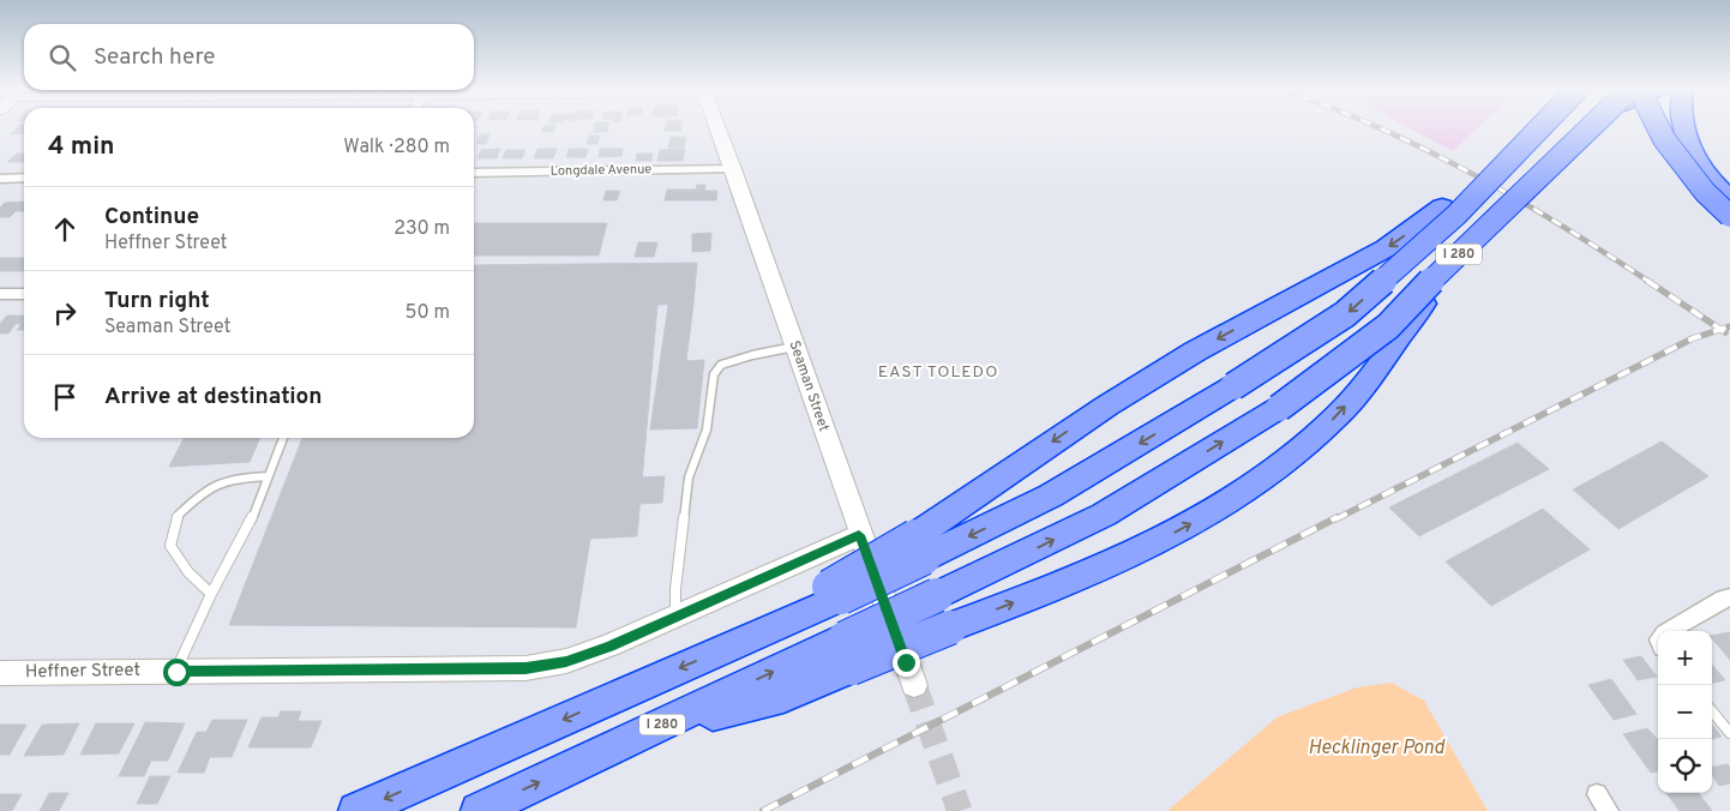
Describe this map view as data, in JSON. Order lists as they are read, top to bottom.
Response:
{
  "streets": {
    "highway": ["I 280"],
    "street": ["Longdale Avenue", "Seaman Street", "Heffner Street"]
  },
  "crossings": [
    ["Longdale Avenue", "Seaman Street"],
    ["Seaman Street", "Heffner Street"]
  ],
  "districts": ["EAST TOLEDO"],
  "water": ["Hecklinger Pond"],
  "page": {
    "search": "Search here",
    "heading": ["4 min", "Walk · 280 m"],
    "list": [
      ["Continue", "Heffner Street", "230 m"],
      ["Turn right", "Seaman Street", "50 m"],
      "Arrive at destination"
    ],
    "map_buttons": ["+", "−"]
  }
}
